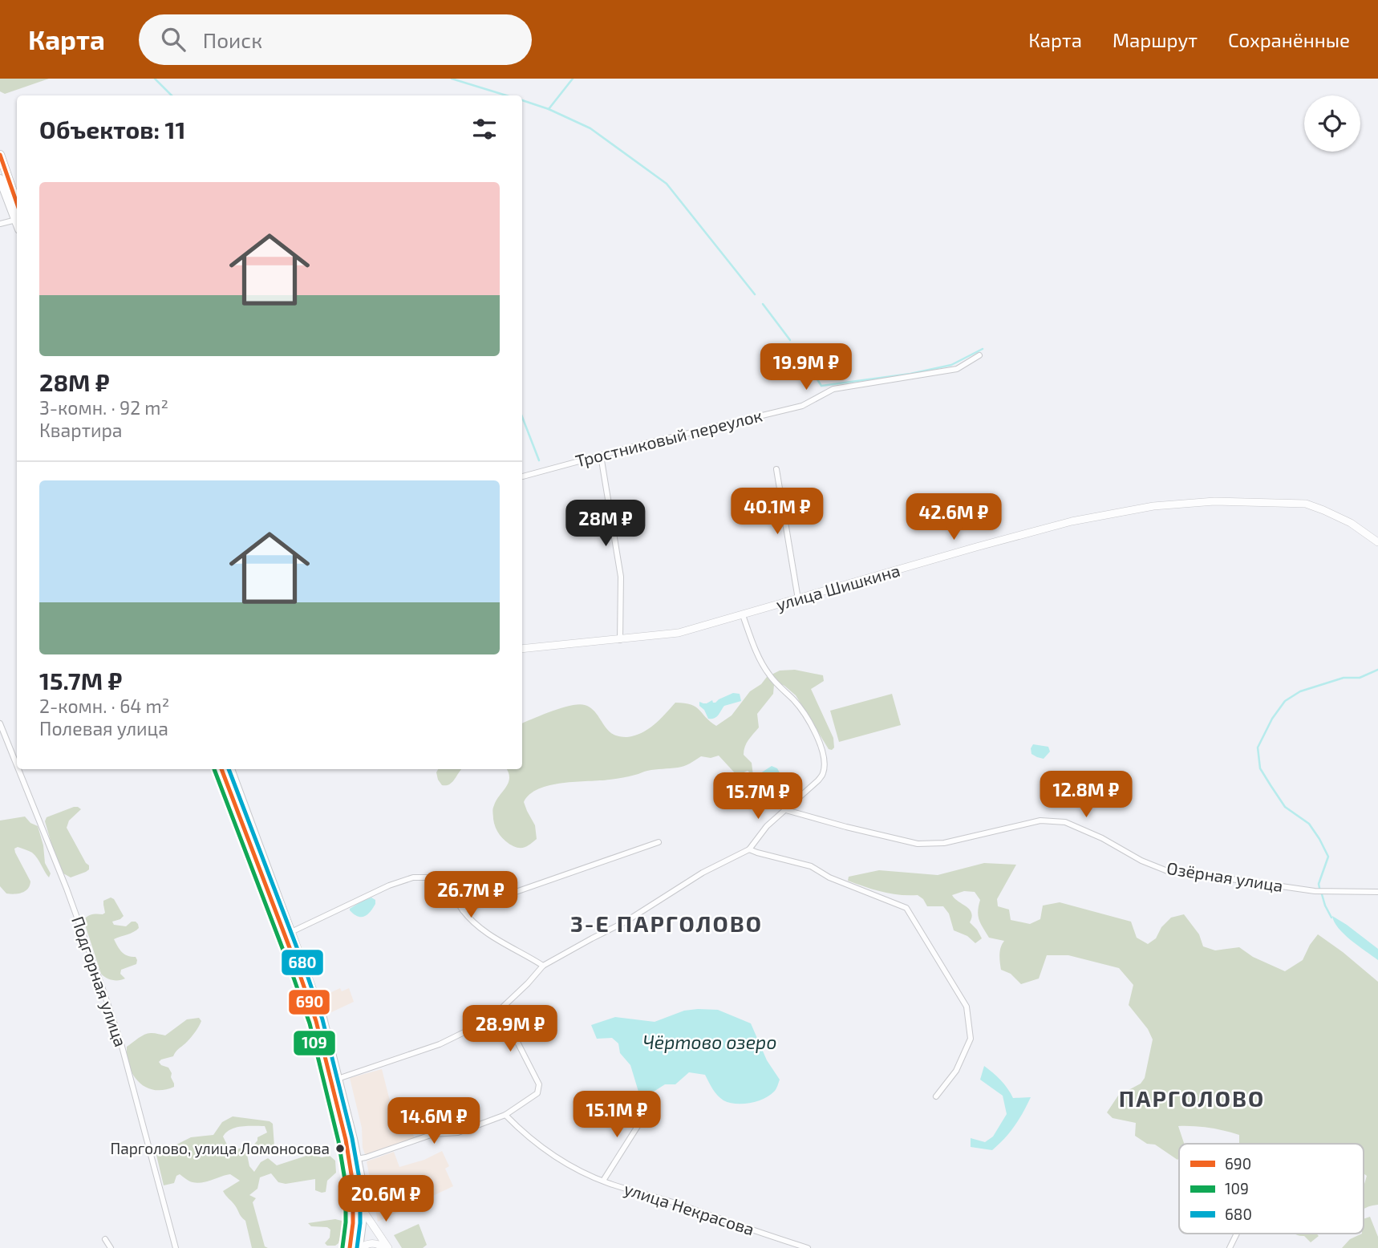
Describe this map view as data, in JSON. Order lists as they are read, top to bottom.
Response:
{
  "streets": {
    "street": [
      "Тростниковый переулок",
      "улица Шишкина",
      "Озёрная улица",
      "Подгорная улица",
      "улица Некрасова"
    ]
  },
  "districts": ["3-Е ПАРГОЛОВО", "ПАРГОЛОВО"],
  "water": ["Чёртово озеро"],
  "places": ["Парголово, улица Ломоносова"],
  "lines": ["transit line 690", "transit line 109", "transit line 680"],
  "legend": ["690", "109", "680"],
  "page": {
    "header": "Карта",
    "search": "Поиск",
    "nav": ["Карта", "Маршрут", "Сохранённые"],
    "heading": "Объектов: 11",
    "list": [
      {
        "name": "28M ₽",
        "note": "3-комн. · 92 m² · Квартира"
      },
      {
        "name": "15.7M ₽",
        "note": "2-комн. · 64 m² · Полевая улица"
      }
    ],
    "price": [
      "19.9M ₽",
      "40.1M ₽",
      "42.6M ₽",
      "28M ₽",
      "12.8M ₽",
      "15.7M ₽",
      "26.7M ₽",
      "28.9M ₽",
      "15.1M ₽",
      "14.6M ₽",
      "20.6M ₽"
    ]
  }
}
